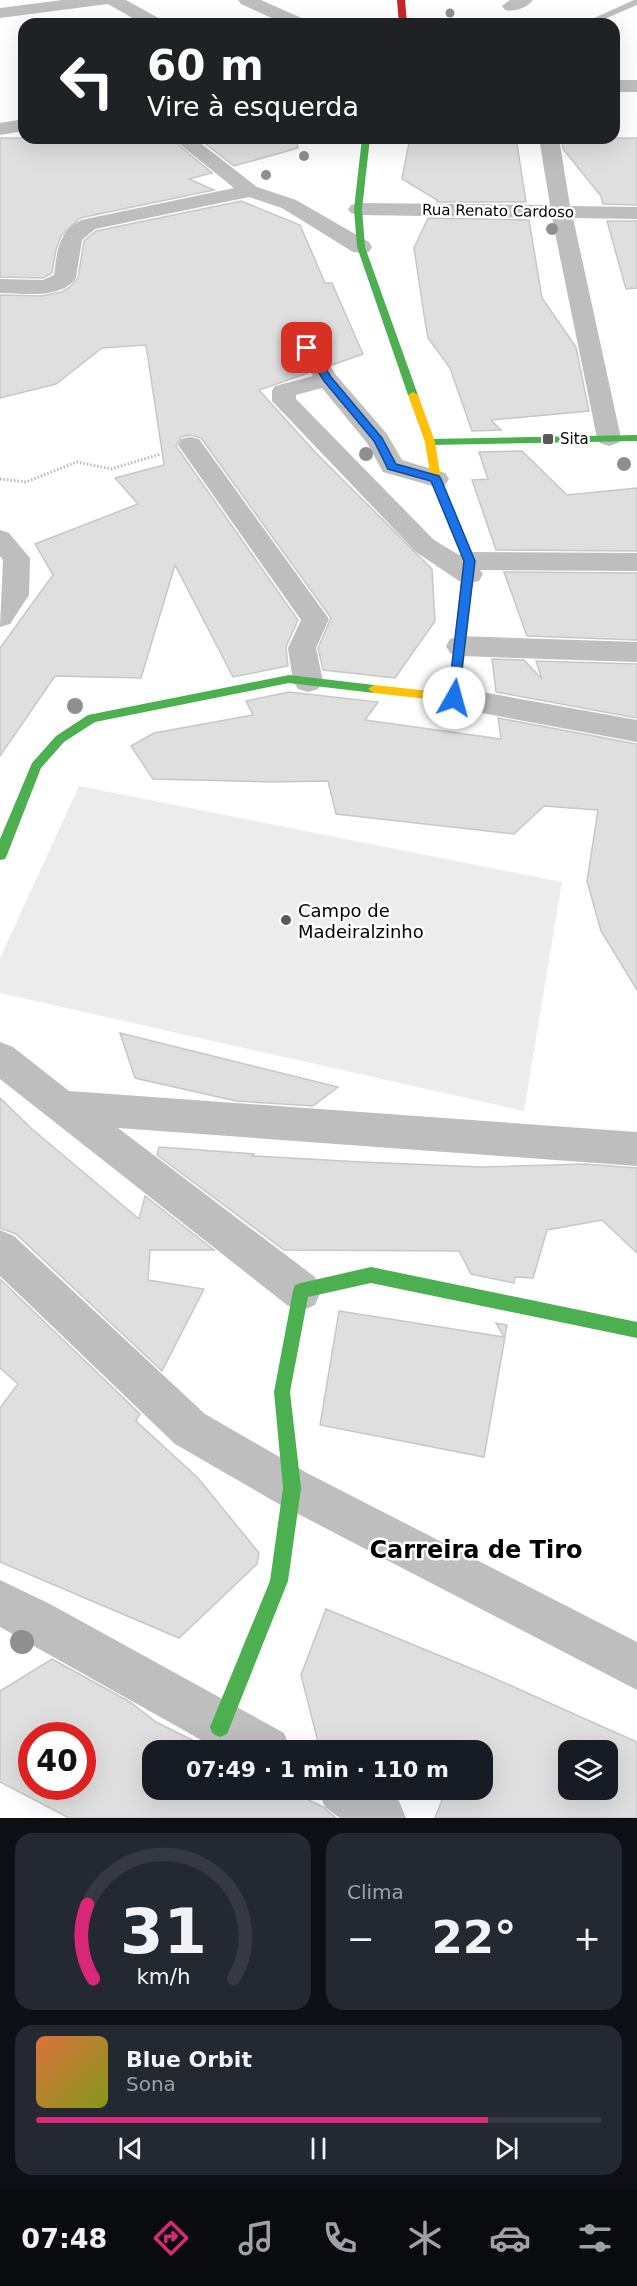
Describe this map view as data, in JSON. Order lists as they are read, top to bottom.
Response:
{
  "streets": {
    "street": ["Rua Renato Cardoso"]
  },
  "districts": ["Carreira de Tiro"],
  "places": {
    "transit": ["Sita"],
    "other": ["Campo de Madeiralzinho"]
  },
  "page": {
    "turn": ["60 m", "Vire à esquerda"],
    "limit": "40",
    "trip": "07:49 · 1 min · 110 m",
    "tile": "Clima",
    "heat": ["−", "22°", "+"],
    "song": ["Blue Orbit", "Sona"],
    "tabs": "07:48",
    "gauge": ["31", "km/h"]
  }
}
